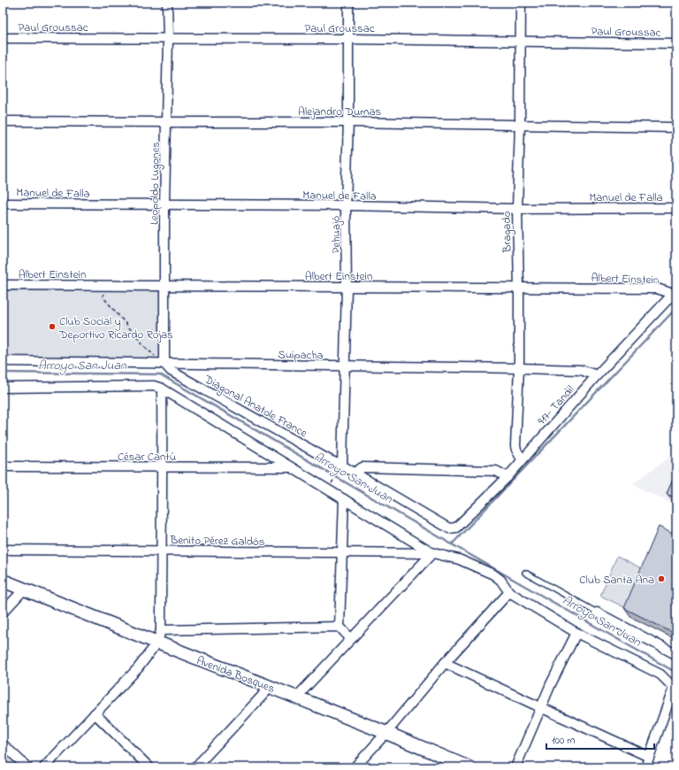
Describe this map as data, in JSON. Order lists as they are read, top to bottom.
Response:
{
  "streets": {
    "main road": ["Avenida Bosques"],
    "street": [
      "Paul Groussac",
      "Alejandro Dumas",
      "Leopoldo Lugones",
      "Manuel de Falla",
      "Bragado",
      "Pehuajó",
      "Albert Einstein",
      "Suipacha",
      "917- Tandil",
      "Diagonal Anatole France",
      "César Cantú",
      "Benito Pérez Galdós"
    ]
  },
  "crossings": [
    ["Paul Groussac", "Leopoldo Lugones"],
    ["Paul Groussac", "Bragado"],
    ["Paul Groussac", "Pehuajó"],
    ["Alejandro Dumas", "Leopoldo Lugones"],
    ["Alejandro Dumas", "Bragado"],
    ["Alejandro Dumas", "Pehuajó"],
    ["Leopoldo Lugones", "Manuel de Falla"],
    ["Leopoldo Lugones", "Albert Einstein"],
    ["Leopoldo Lugones", "Suipacha"],
    ["Leopoldo Lugones", "Diagonal Anatole France"],
    ["Manuel de Falla", "Bragado"],
    ["Manuel de Falla", "Pehuajó"],
    ["Bragado", "Albert Einstein"],
    ["Bragado", "Suipacha"],
    ["Bragado", "917- Tandil"],
    ["Pehuajó", "Albert Einstein"],
    ["Pehuajó", "Suipacha"],
    ["Pehuajó", "Diagonal Anatole France"],
    ["Albert Einstein", "917- Tandil"],
    ["Suipacha", "917- Tandil"],
    ["Suipacha", "Diagonal Anatole France"],
    ["917- Tandil", "Diagonal Anatole France"]
  ],
  "water": ["Arroyo San Juan"],
  "places": ["Club Social y Deportivo Ricardo Rojas", "Club Santa Ana"],
  "scale_bar": "100 m"
}
